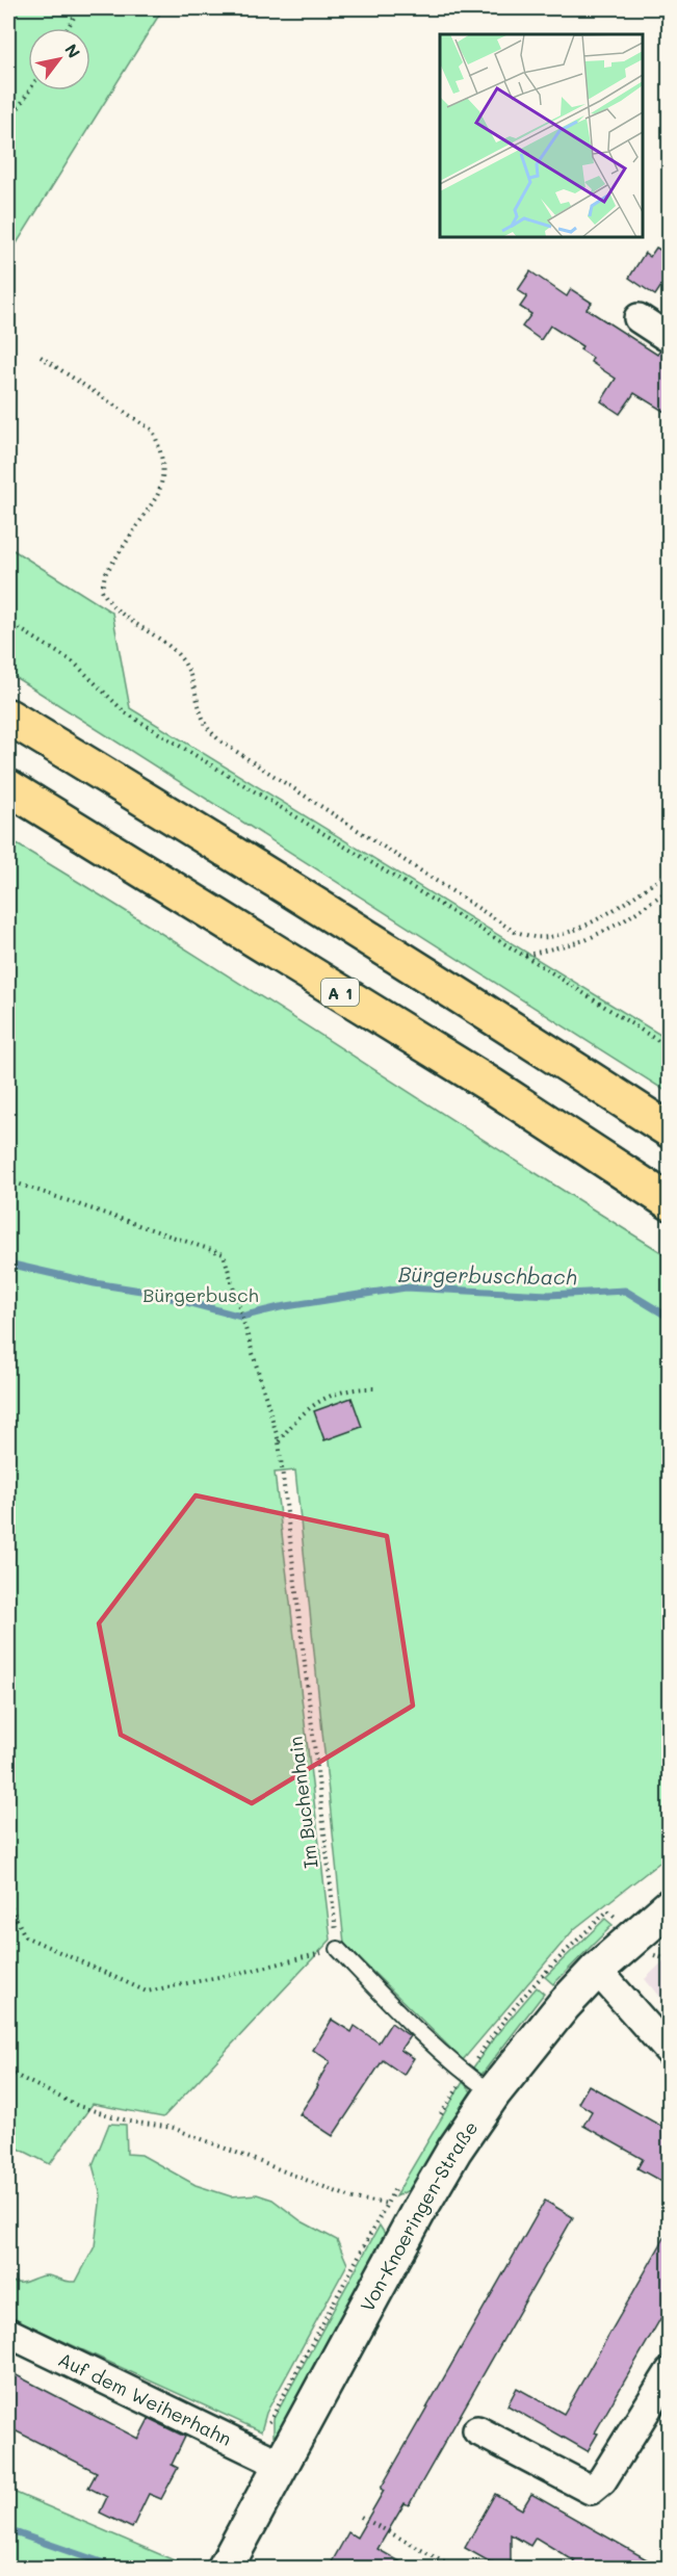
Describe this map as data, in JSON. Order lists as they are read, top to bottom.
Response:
{
  "streets": {
    "highway": ["A 1"],
    "main road": ["Von-Knoeringen-Straße"],
    "street": ["Auf dem Weiherhahn"],
    "path": ["Im Buchenhain"]
  },
  "crossings": [
    ["Von-Knoeringen-Straße", "Auf dem Weiherhahn"]
  ],
  "water": ["Bürgerbuschbach"],
  "parks": ["Bürgerbusch"],
  "north": "top right"
}
